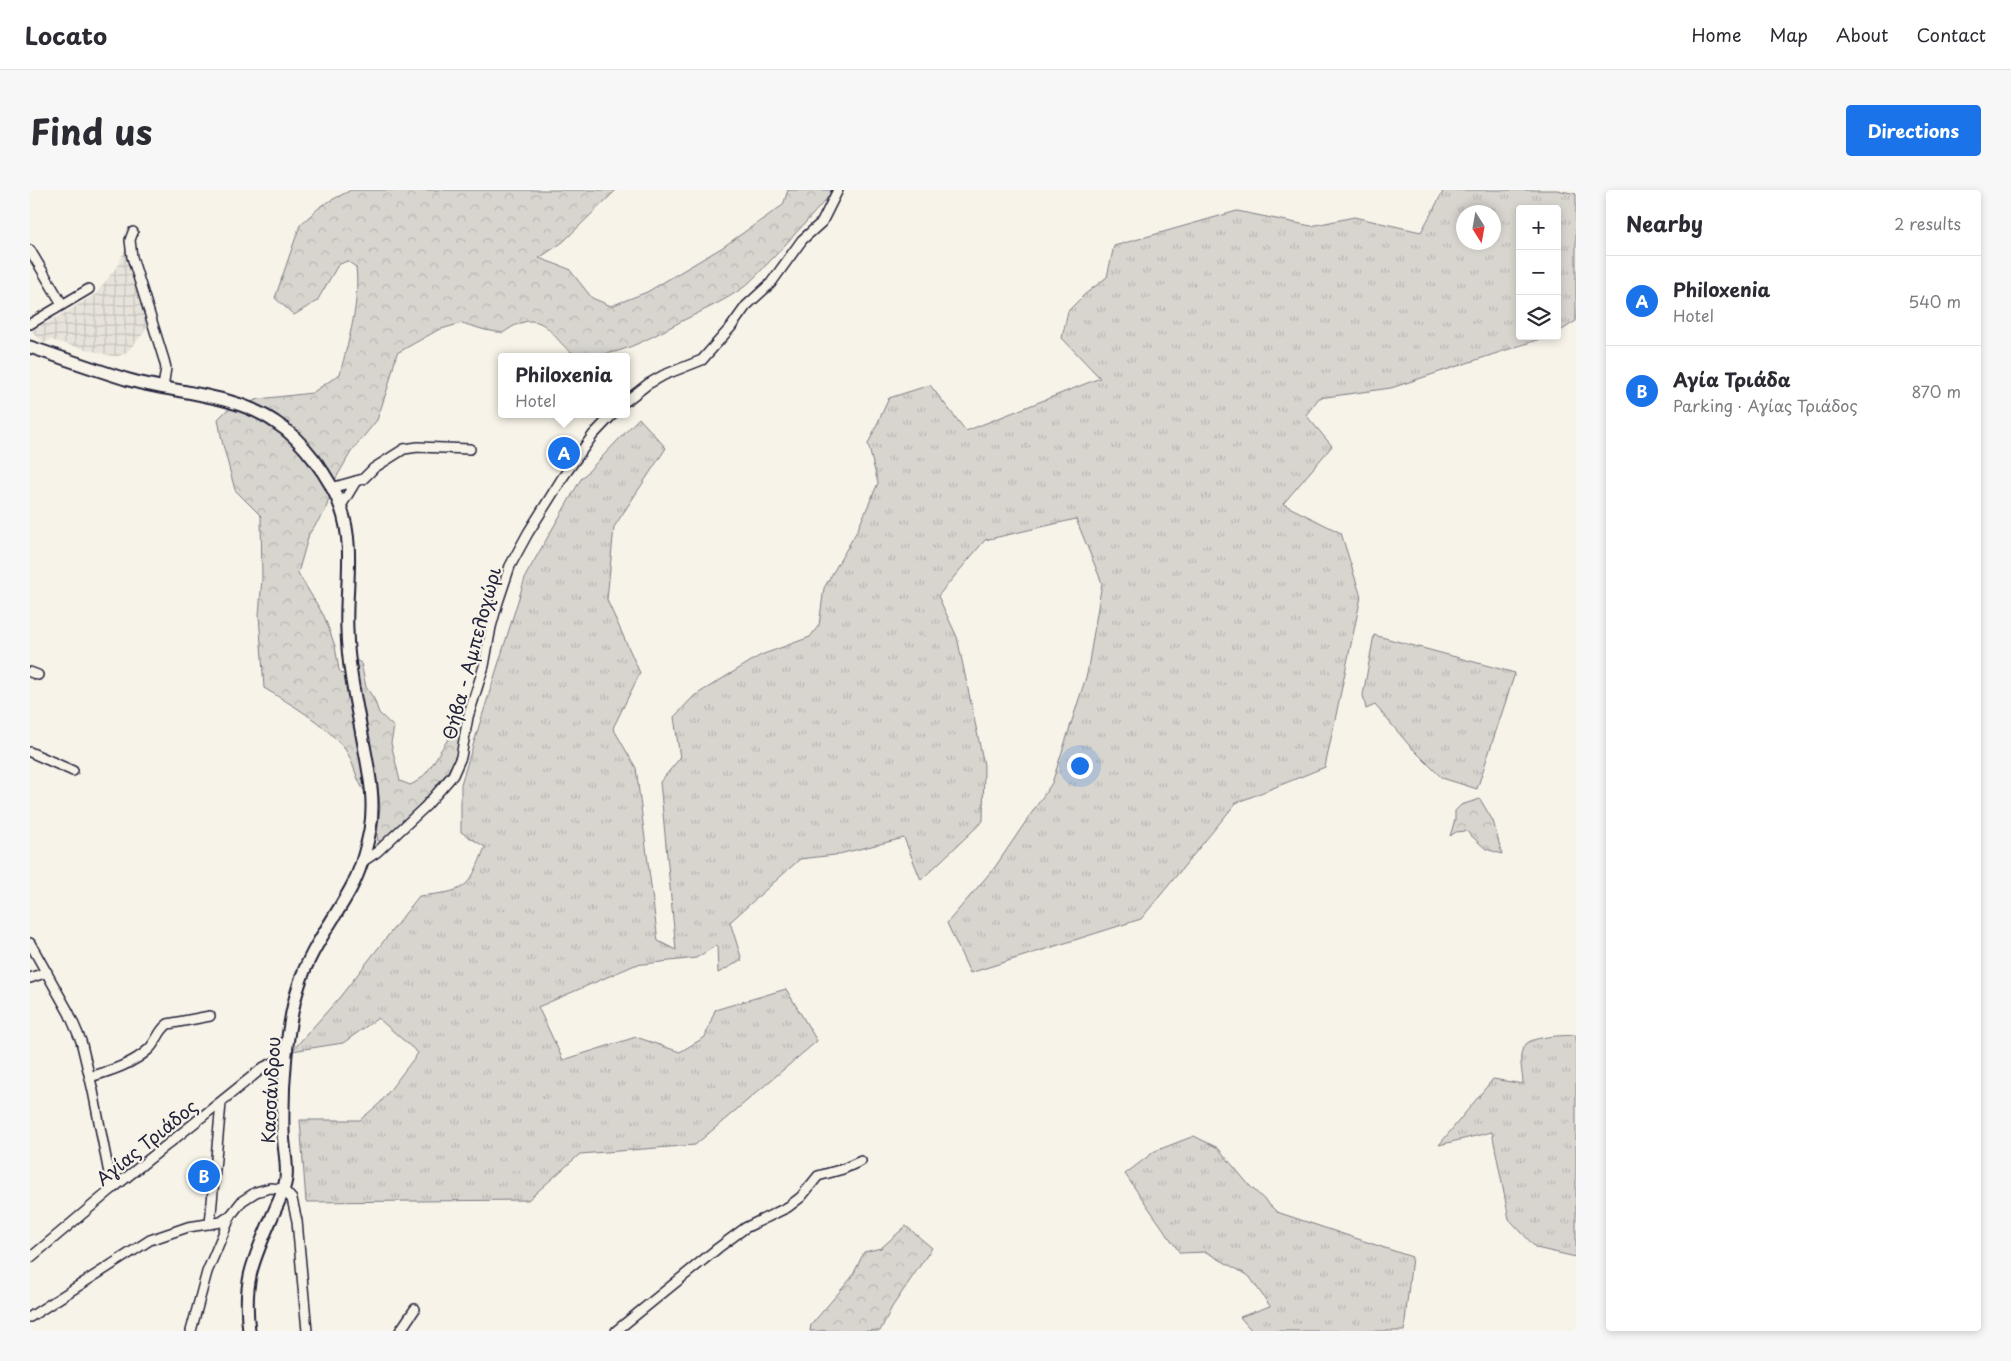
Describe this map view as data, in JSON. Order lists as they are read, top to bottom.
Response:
{
  "streets": {
    "main road": ["Κασσάνδρου"],
    "street": ["Θήβα - Αμπελοχώρι", "Αγίας Τριάδος"]
  },
  "crossings": [
    ["Θήβα - Αμπελοχώρι", "Κασσάνδρου"],
    ["Κασσάνδρου", "Αγίας Τριάδος"]
  ],
  "north": "bottom",
  "page": {
    "header": "Locato",
    "nav": [
      "Home",
      "Map",
      "About",
      "Contact"
    ],
    "title": "Find us",
    "buttons": "Directions",
    "heading": ["Nearby", "2 results"],
    "map_buttons": ["+", "−"],
    "list": [
      {
        "mark": "A",
        "name": "Philoxenia",
        "note": "Hotel",
        "value": "540 m"
      },
      {
        "mark": "B",
        "name": "Αγία Τριάδα",
        "note": "Parking · Αγίας Τριάδος",
        "value": "870 m"
      }
    ],
    "popup": ["Philoxenia", "Hotel"],
    "pins": ["A", "B"]
  }
}
